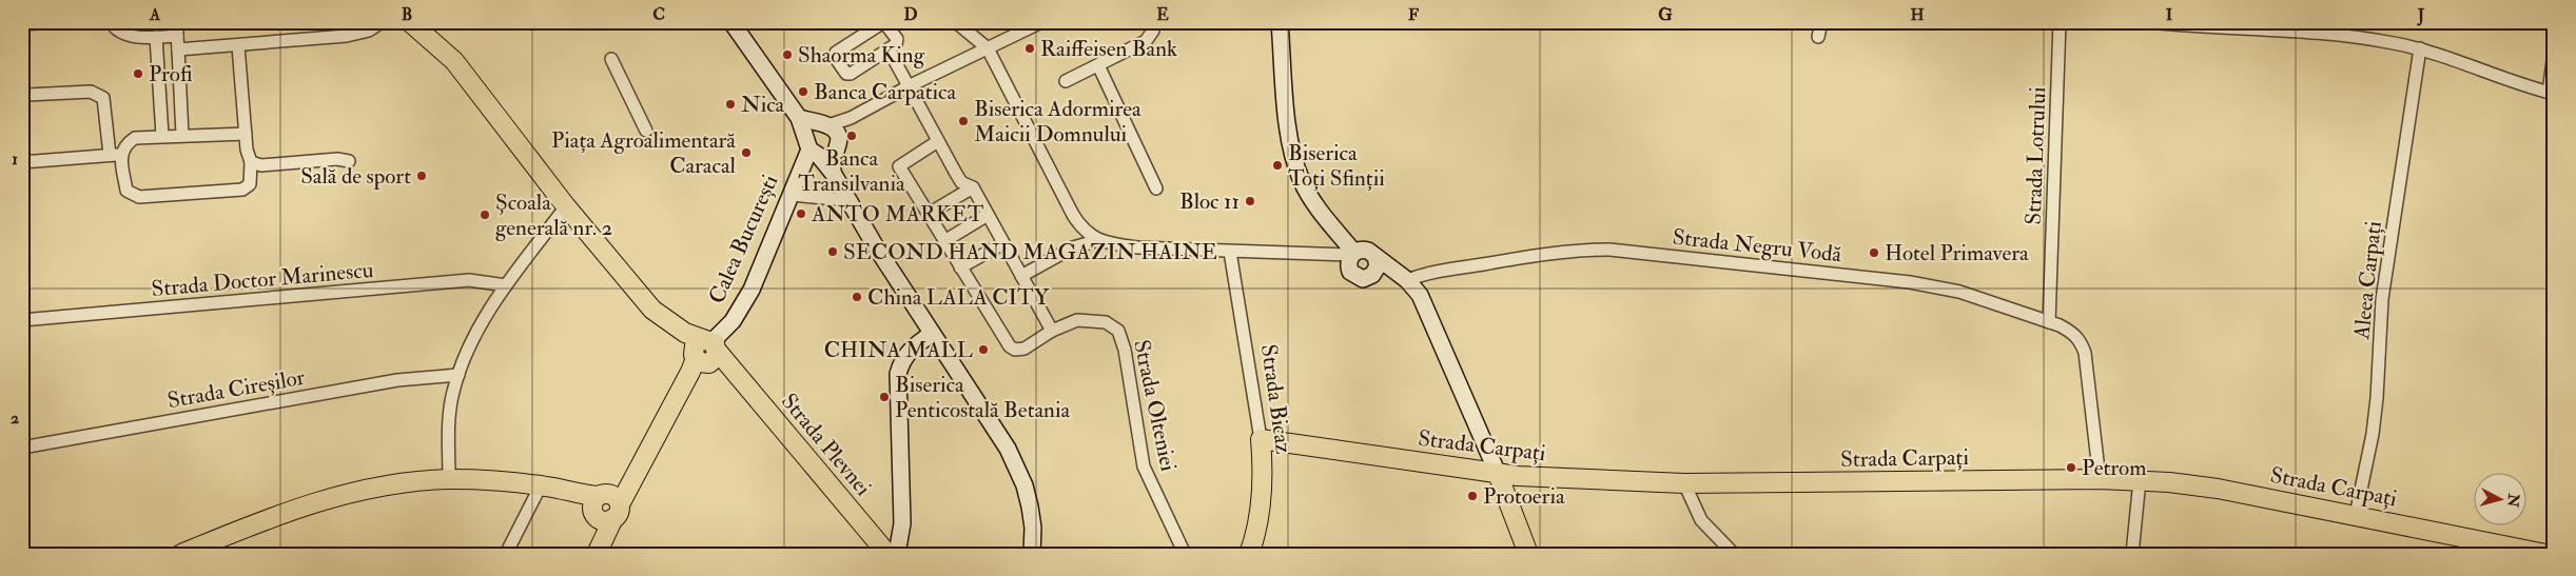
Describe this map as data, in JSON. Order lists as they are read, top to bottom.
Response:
{
  "streets": {
    "main road": [
      "Calea București",
      "Strada Bicaz",
      "Strada Plevnei",
      "Strada Carpați"
    ],
    "street": [
      "Strada Lotrului",
      "Strada Negru Vodă",
      "Strada Doctor Marinescu",
      "Aleea Carpați",
      "Strada Cireșilor",
      "Strada Olteniei"
    ]
  },
  "crossings": [
    ["Strada Lotrului", "Strada Negru Vodă"],
    ["Calea București", "Strada Plevnei"],
    ["Strada Negru Vodă", "Strada Carpați"],
    ["Aleea Carpați", "Strada Carpați"],
    ["Strada Bicaz", "Strada Carpați"]
  ],
  "places": [
    "Raiffeisen Bank",
    "Shaorma King",
    "Profi",
    "Banca Carpatica",
    "Nica",
    "Biserica Adormirea Maicii Domnului",
    "Banca Transilvania",
    "Piața Agroalimentară Caracal",
    "Biserica Toți Sfinții",
    "Sală de sport",
    "Bloc 11",
    "ANTO MARKET",
    "Școala generală nr. 2",
    "SECOND HAND MAGAZIN HAINE",
    "Hotel Primavera",
    "China LALA CITY",
    "CHINA MALL",
    "Biserica Penticostală Betania",
    "Petrom",
    "Protoeria"
  ],
  "north": "right",
  "grid": {
    "columns": [
      "A",
      "B",
      "C",
      "D",
      "E",
      "F",
      "G",
      "H",
      "I",
      "J"
    ],
    "rows": ["1", "2"]
  }
}
